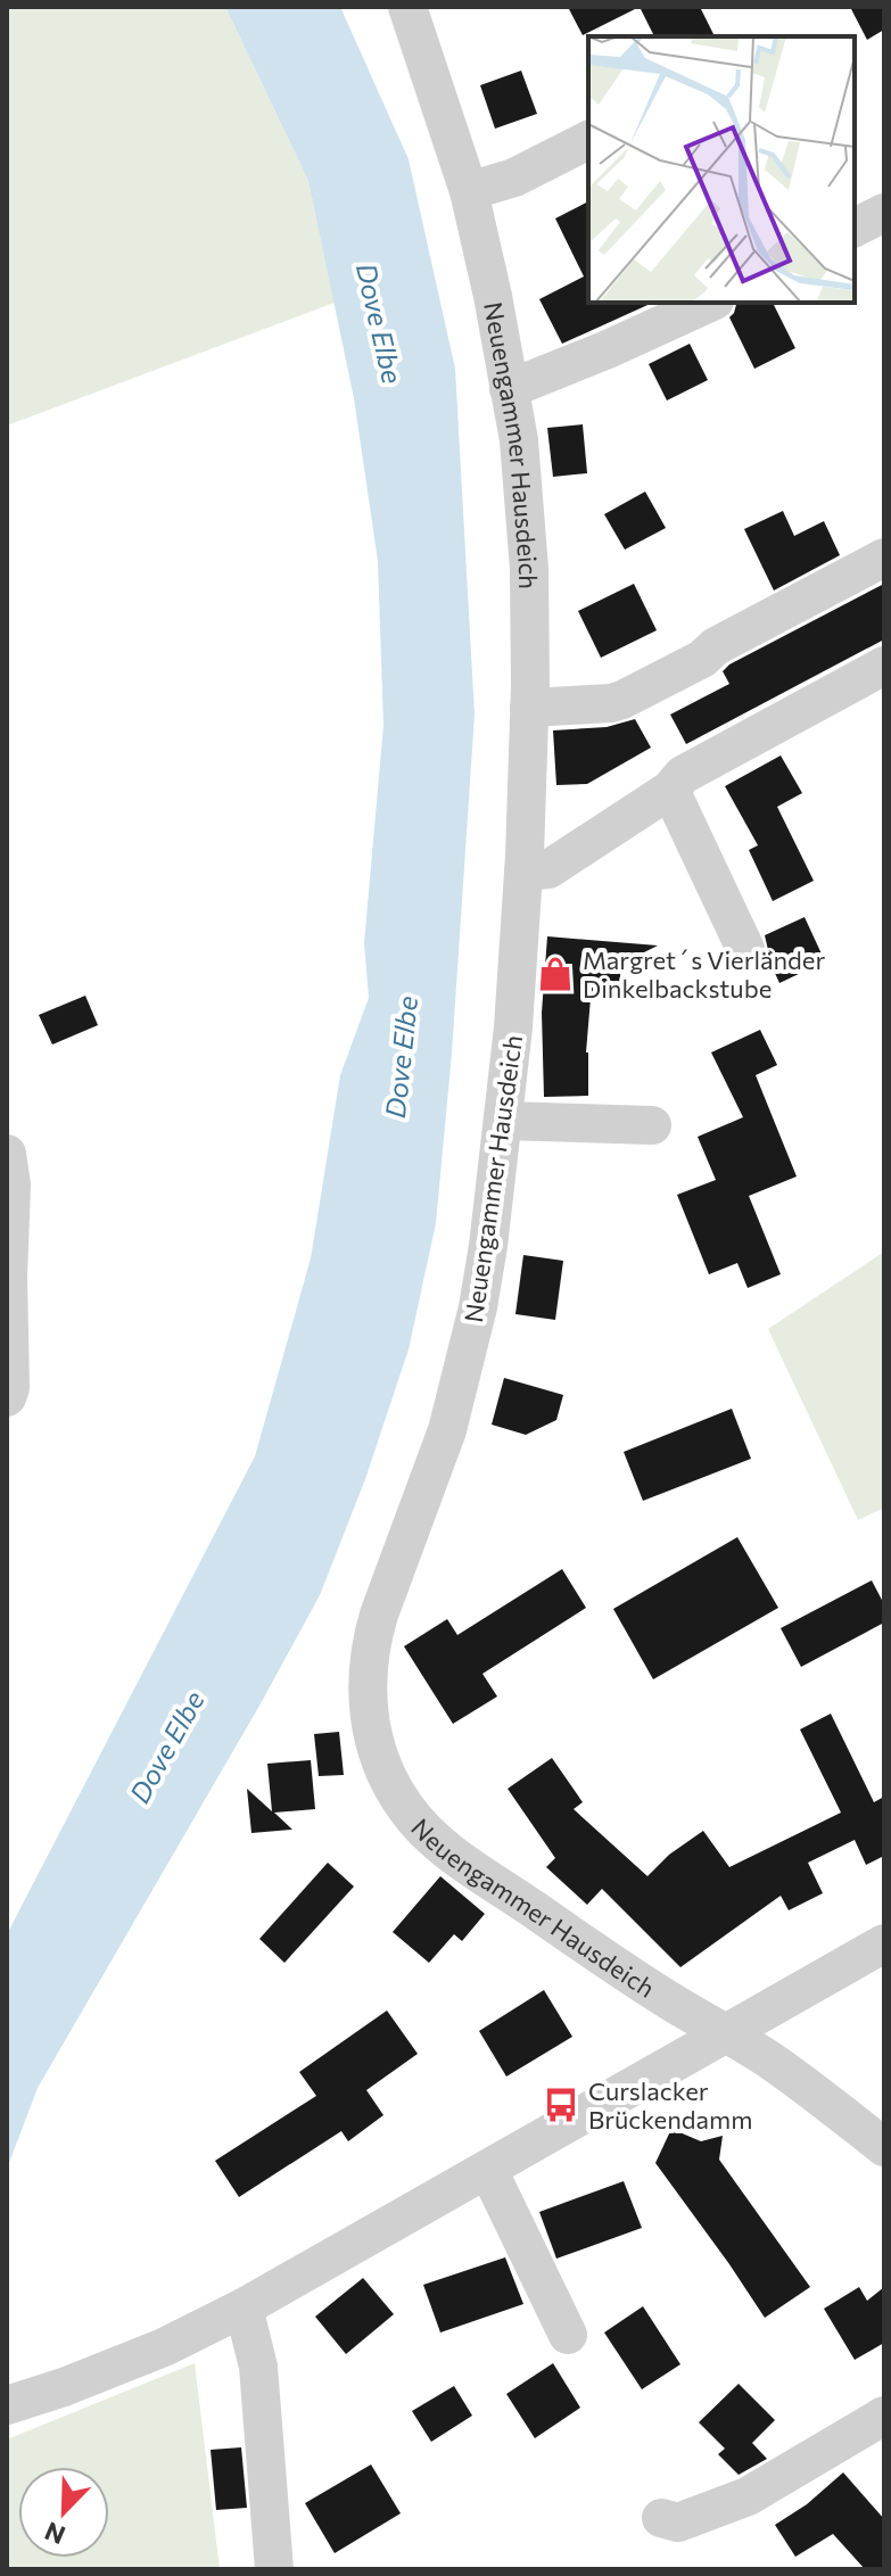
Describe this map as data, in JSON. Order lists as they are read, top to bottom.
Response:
{
  "streets": {
    "street": ["Neuengammer Hausdeich"]
  },
  "water": ["Dove Elbe"],
  "places": {
    "shop": ["Margret´s Vierländer Dinkelbackstube"],
    "bus stop": ["Curslacker Brückendamm"]
  },
  "north": "bottom left"
}
